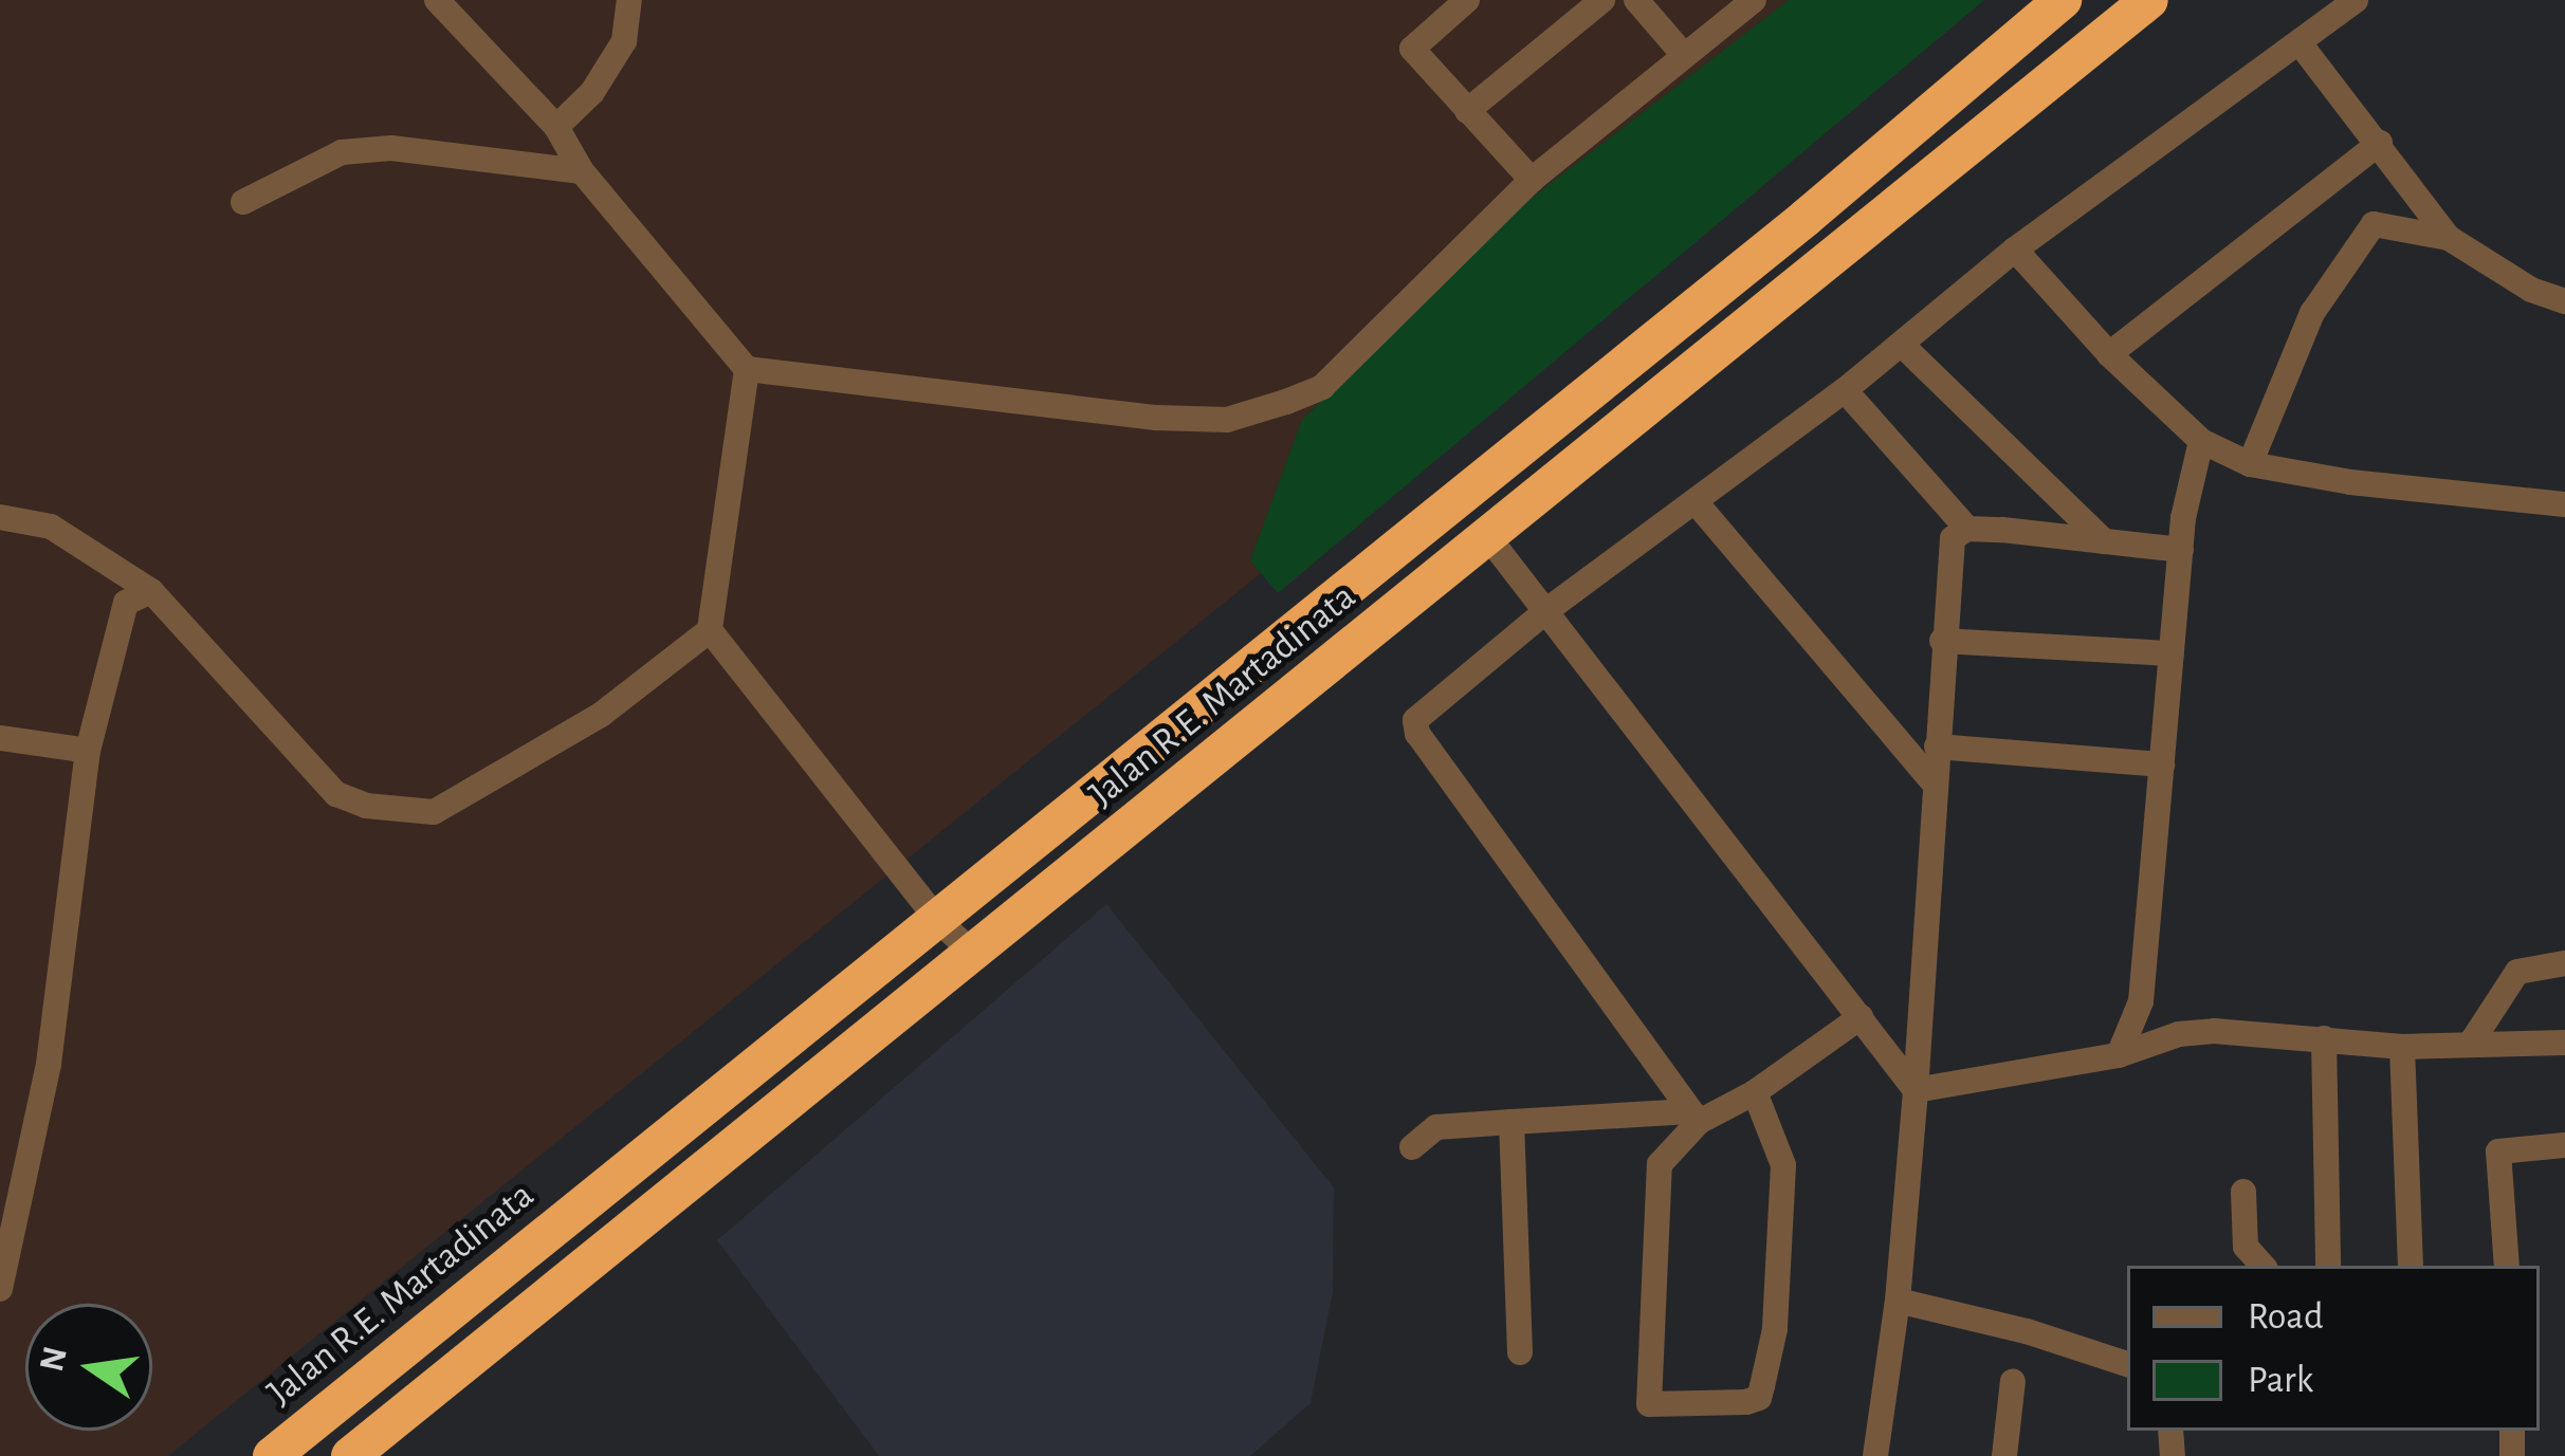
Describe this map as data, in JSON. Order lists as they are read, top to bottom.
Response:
{
  "streets": {
    "highway": ["Jalan R.E. Martadinata"]
  },
  "legend": ["Road", "Park"],
  "north": "left"
}
